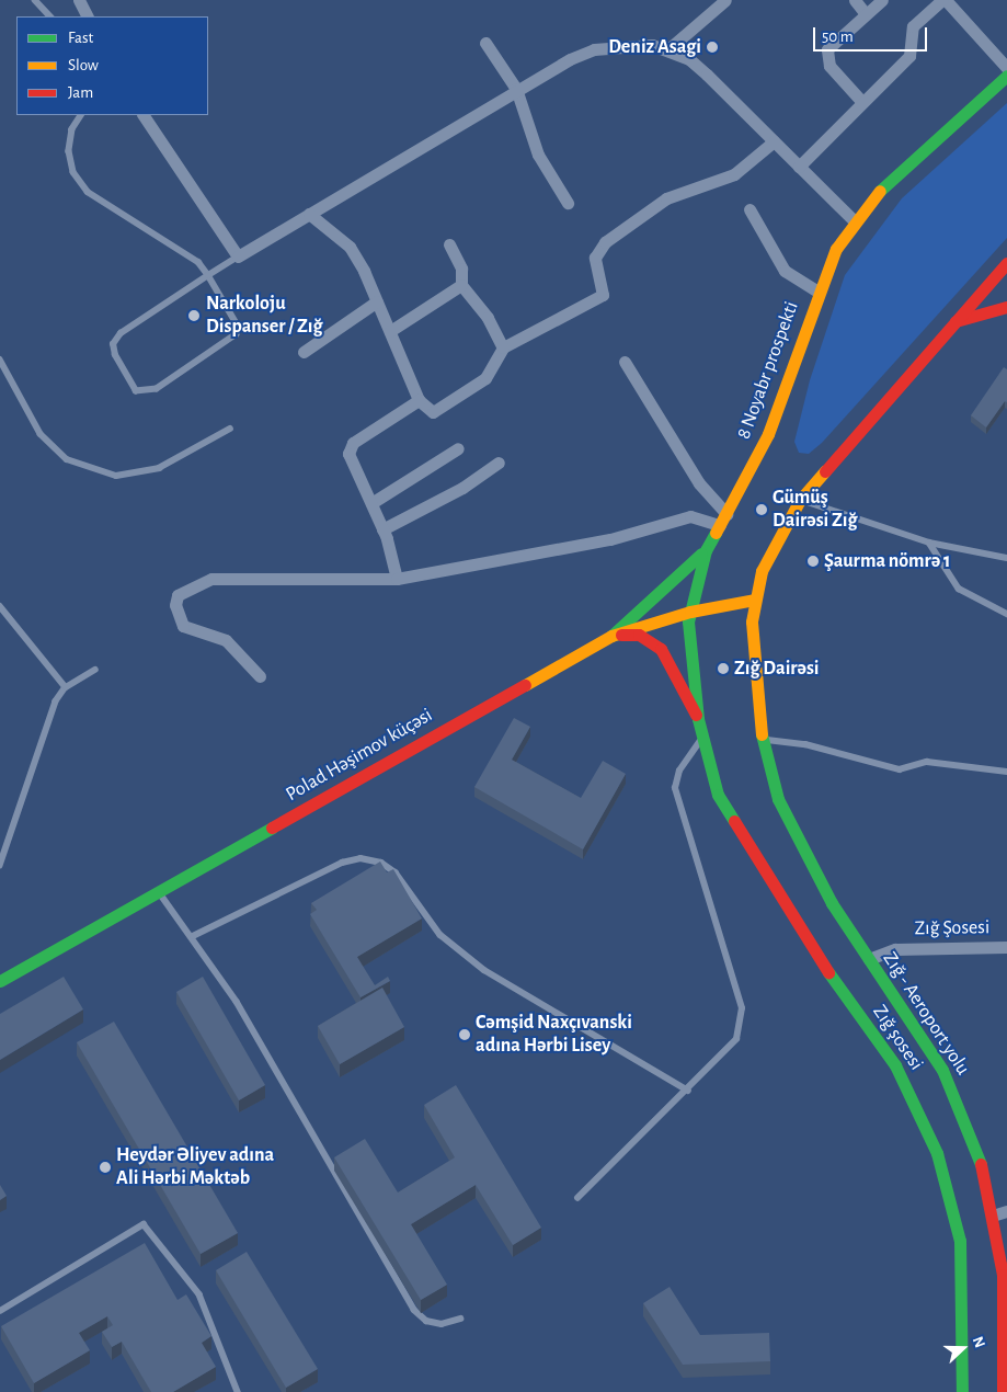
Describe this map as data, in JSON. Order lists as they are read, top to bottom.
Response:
{
  "streets": {
    "main road": [
      "8 Noyabr prospekti",
      "Polad Həşimov küçəsi",
      "Zığ - Aeroport yolu",
      "Zığ şosesi"
    ],
    "street": ["Zığ Şosesi"]
  },
  "crossings": [
    ["8 Noyabr prospekti", "Polad Həşimov küçəsi"],
    ["8 Noyabr prospekti", "Zığ şosesi"],
    ["Zığ Şosesi", "Zığ - Aeroport yolu"]
  ],
  "places": [
    "Deniz Asagi",
    "Narkoloju Dispanser / Zığ",
    "Gümüş Dairəsi Zığ",
    "Şaurma nömrә 1",
    "Zığ Dairəsi",
    "Cəmşid Naxçıvanski adına Hərbi Lisey",
    "Heydər Əliyev adına Ali Hərbi Məktəb"
  ],
  "legend": ["Fast", "Slow", "Jam"],
  "scale_bar": "50 m",
  "north": "right"
}
